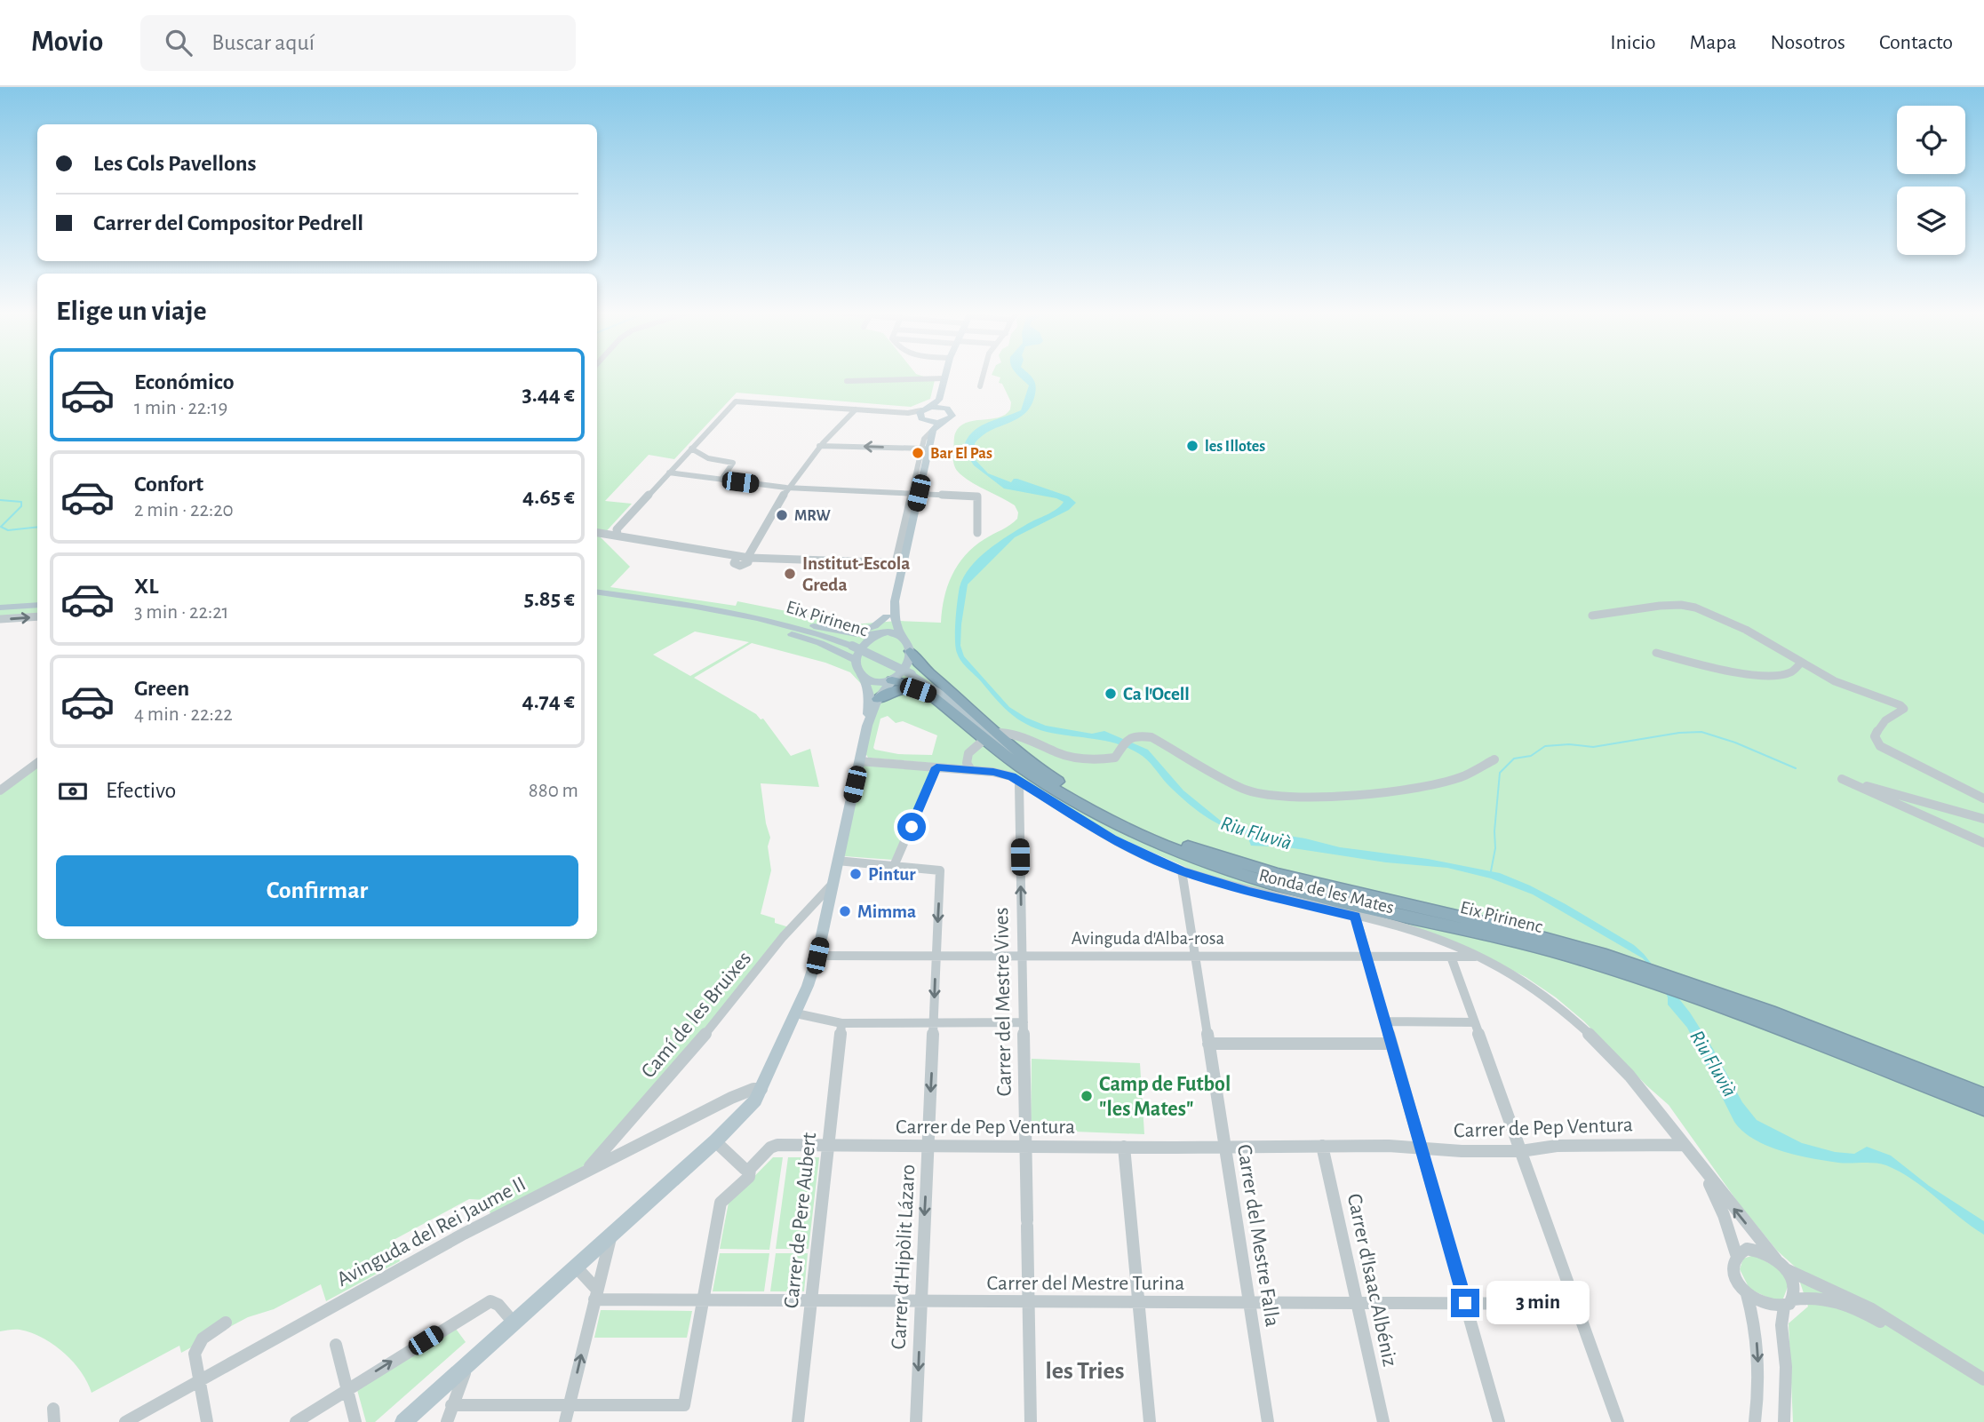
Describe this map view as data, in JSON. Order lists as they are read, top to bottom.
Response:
{
  "streets": {
    "highway": ["Eix Pirinenc"],
    "street": [
      "Ronda de les Mates",
      "Avinguda d'Alba-rosa",
      "Carrer del Mestre Vives",
      "Camí de les Bruixes",
      "Carrer de Pep Ventura",
      "Carrer de Pere Aubert",
      "Avinguda del Rei Jaume II",
      "Carrer del Mestre Falla",
      "Carrer d'Hipòlit Lázaro",
      "Carrer d'Isaac Albéniz",
      "Carrer del Mestre Turina"
    ]
  },
  "crossings": [
    ["Ronda de les Mates", "Avinguda d'Alba-rosa"],
    ["Ronda de les Mates", "Carrer del Mestre Vives"],
    ["Ronda de les Mates", "Carrer de Pep Ventura"],
    ["Ronda de les Mates", "Carrer del Mestre Falla"],
    ["Avinguda d'Alba-rosa", "Carrer del Mestre Vives"],
    ["Avinguda d'Alba-rosa", "Carrer del Mestre Falla"],
    ["Avinguda d'Alba-rosa", "Carrer d'Hipòlit Lázaro"],
    ["Carrer del Mestre Vives", "Carrer de Pep Ventura"],
    ["Carrer del Mestre Vives", "Carrer del Mestre Turina"],
    ["Camí de les Bruixes", "Avinguda del Rei Jaume II"],
    ["Carrer de Pep Ventura", "Carrer de Pere Aubert"],
    ["Carrer de Pep Ventura", "Carrer del Mestre Falla"],
    ["Carrer de Pep Ventura", "Carrer d'Hipòlit Lázaro"],
    ["Carrer de Pep Ventura", "Carrer d'Isaac Albéniz"],
    ["Carrer de Pep Ventura", "Carrer del Mestre Turina"],
    ["Carrer de Pere Aubert", "Carrer del Mestre Turina"],
    ["Carrer del Mestre Falla", "Carrer del Mestre Turina"],
    ["Carrer d'Hipòlit Lázaro", "Carrer del Mestre Turina"],
    ["Carrer d'Isaac Albéniz", "Carrer del Mestre Turina"]
  ],
  "one_way": ["Carrer d'Hipòlit Lázaro"],
  "districts": ["les Tries"],
  "water": ["Riu Fluvià"],
  "places": [
    "les Illotes",
    "Bar El Pas",
    "MRW",
    "Institut-Escola Greda",
    "Ca l'Ocell",
    "Pintur",
    "Mimma",
    "Camp de Futbol \"les Mates\""
  ],
  "page": {
    "header": "Movio",
    "search": "Buscar aquí",
    "nav": [
      "Inicio",
      "Mapa",
      "Nosotros",
      "Contacto"
    ],
    "banner": ["Les Cols Pavellons", "Carrer del Compositor Pedrell"],
    "heading": "Elige un viaje",
    "list": [
      {
        "name": "Económico",
        "note": "1 min · 22:19",
        "value": "3.44 €"
      },
      {
        "name": "Confort",
        "note": "2 min · 22:20",
        "value": "4.65 €"
      },
      {
        "name": "XL",
        "note": "3 min · 22:21",
        "value": "5.85 €"
      },
      {
        "name": "Green",
        "note": "4 min · 22:22",
        "value": "4.74 €"
      }
    ],
    "pay": ["Efectivo", "880 m"],
    "buttons": "Confirmar",
    "bubble": "3 min"
  }
}
